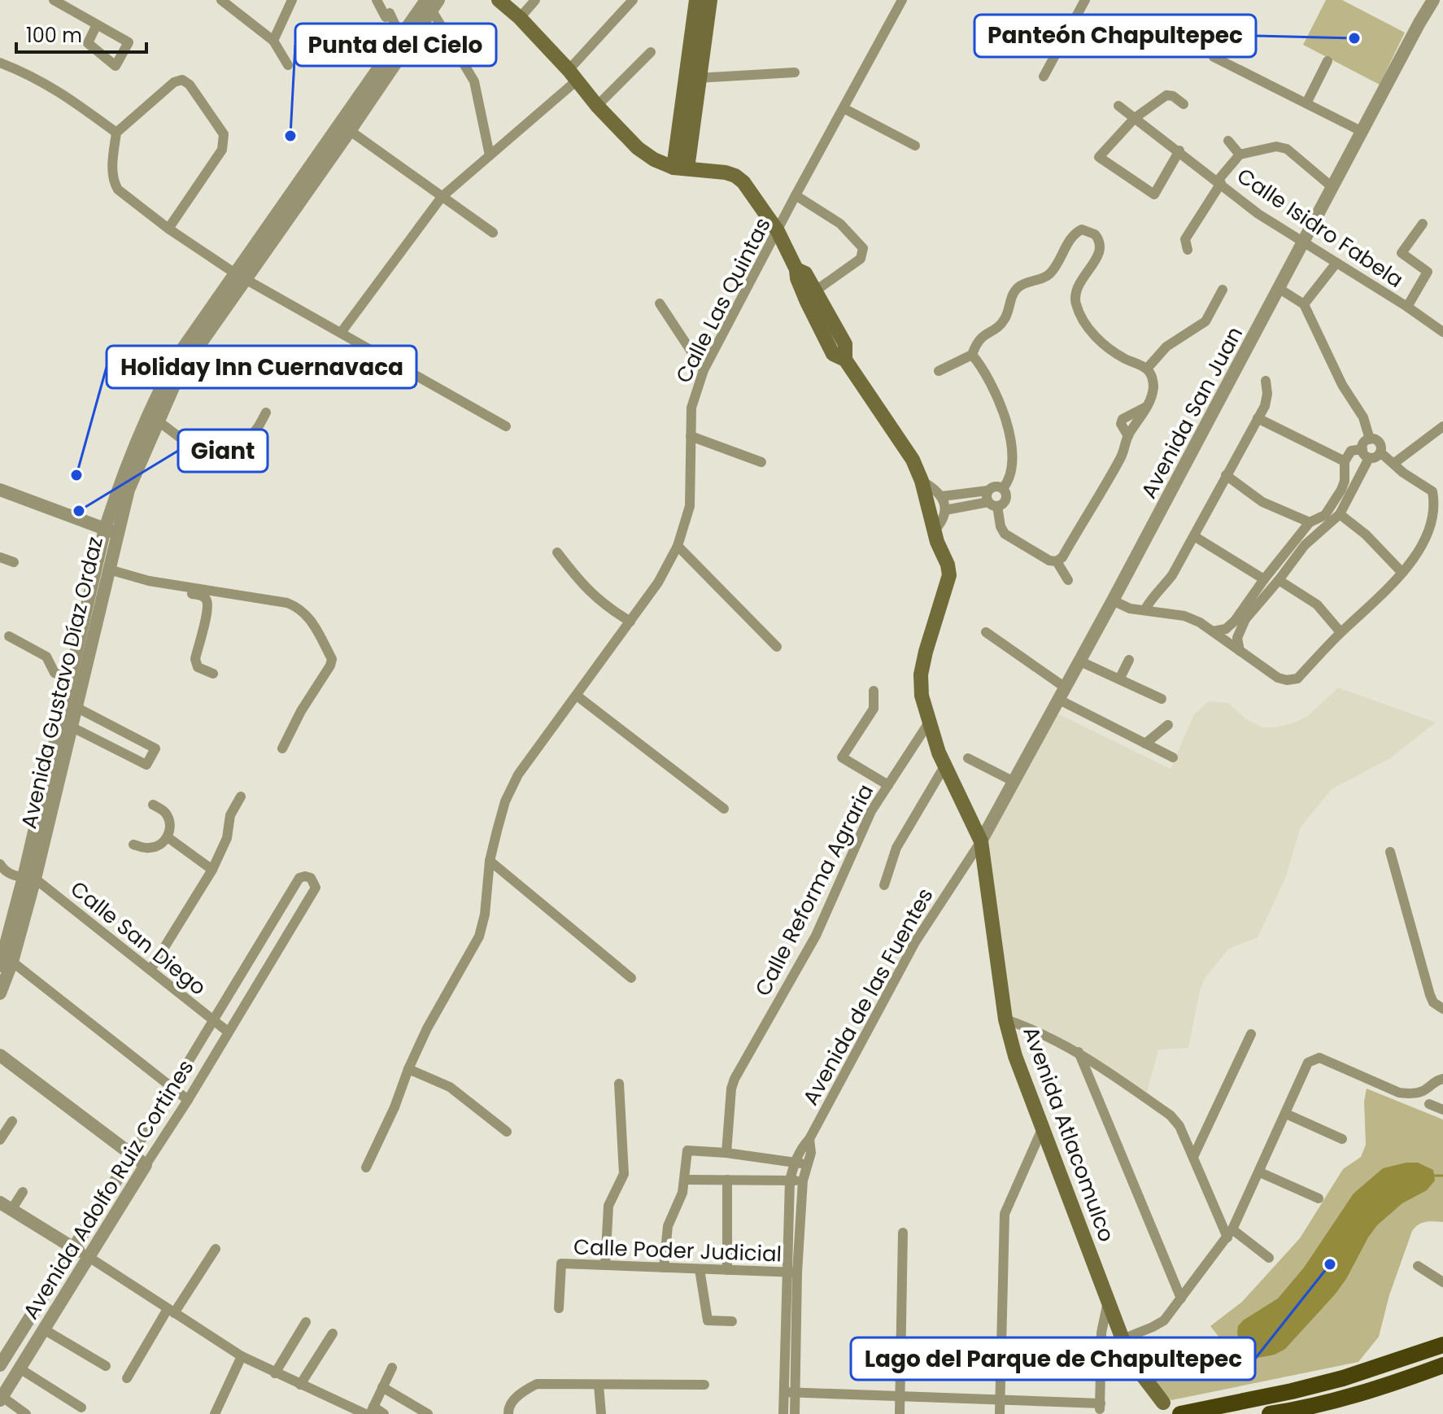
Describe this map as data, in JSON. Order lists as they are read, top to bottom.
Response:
{
  "streets": {
    "main road": ["Avenida Atlacomulco"],
    "street": [
      "Calle Isidro Fabela",
      "Calle Las Quintas",
      "Avenida San Juan",
      "Avenida Gustavo Díaz Ordaz",
      "Calle Reforma Agraria",
      "Calle San Diego",
      "Avenida de las Fuentes",
      "Avenida Adolfo Ruiz Cortines",
      "Calle Poder Judicial"
    ]
  },
  "crossings": [
    ["Calle Isidro Fabela", "Avenida San Juan"],
    ["Calle Las Quintas", "Avenida Atlacomulco"],
    ["Avenida San Juan", "Avenida de las Fuentes"],
    ["Avenida San Juan", "Avenida Atlacomulco"],
    ["Avenida Gustavo Díaz Ordaz", "Calle San Diego"],
    ["Calle Reforma Agraria", "Avenida Atlacomulco"],
    ["Calle San Diego", "Avenida Adolfo Ruiz Cortines"],
    ["Avenida de las Fuentes", "Avenida Atlacomulco"],
    ["Avenida de las Fuentes", "Calle Poder Judicial"]
  ],
  "places": [
    "Panteón Chapultepec",
    "Punta del Cielo",
    "Holiday Inn Cuernavaca",
    "Giant",
    "Lago del Parque de Chapultepec"
  ],
  "scale_bar": "100 m"
}
